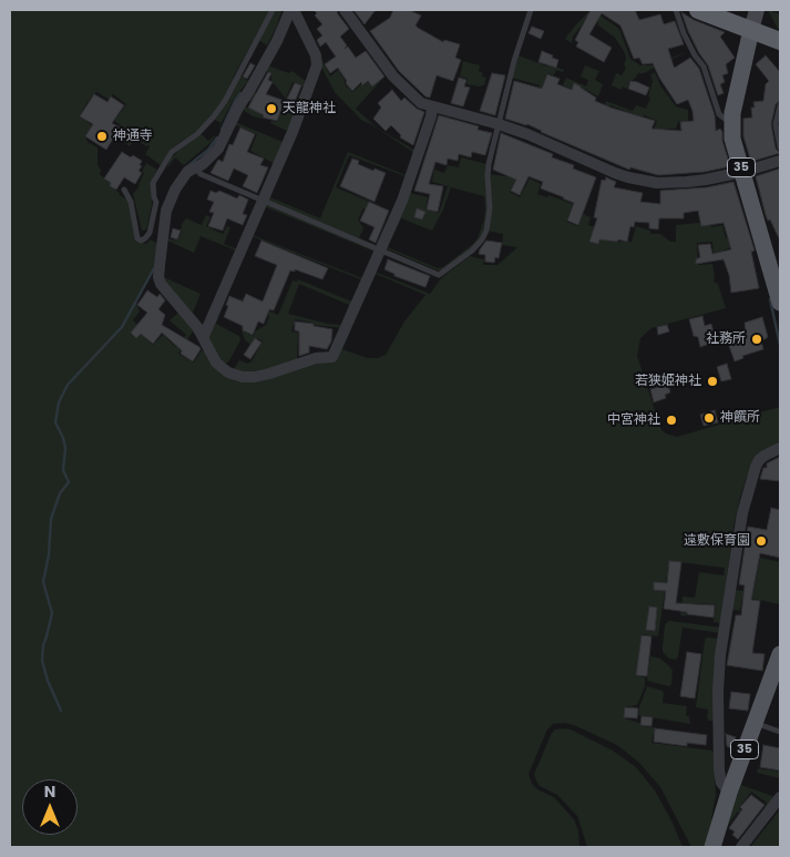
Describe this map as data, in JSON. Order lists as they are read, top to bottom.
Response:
{
  "streets": {
    "main road": ["35"]
  },
  "places": [
    "天龍神社",
    "神通寺",
    "社務所",
    "若狭姫神社",
    "神饌所",
    "中宮神社",
    "遠敷保育園"
  ],
  "north": "top"
}
